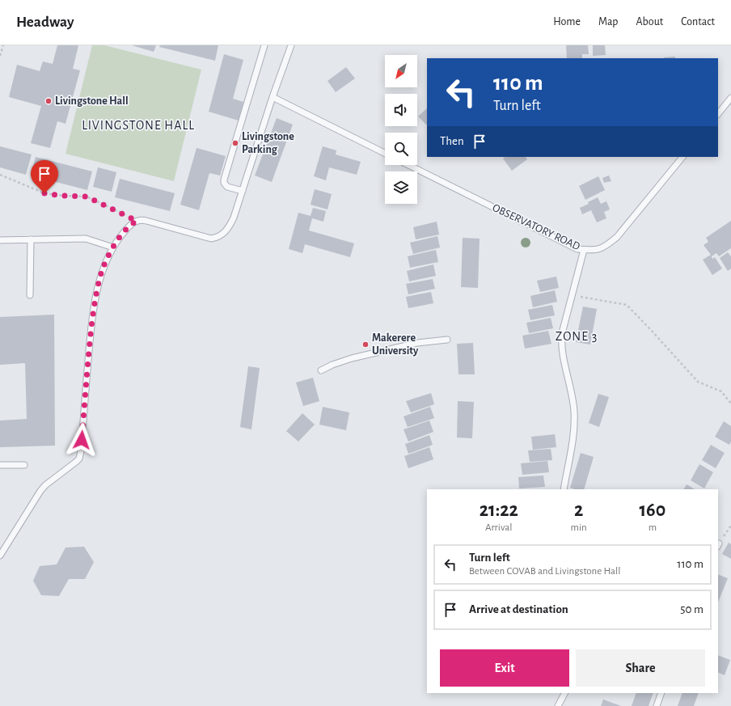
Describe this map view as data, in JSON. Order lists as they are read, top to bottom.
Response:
{
  "streets": {
    "lane": ["OBSERVATORY ROAD"]
  },
  "districts": ["LIVINGSTONE HALL", "ZONE 3"],
  "places": ["Livingstone Hall", "Livingstone Parking", "Makerere University"],
  "north": "bottom left",
  "page": {
    "header": "Headway",
    "nav": [
      "Home",
      "Map",
      "About",
      "Contact"
    ],
    "turn": ["110 m", "Turn left"],
    "then": "Then",
    "eta": [
      "21:22",
      "Arrival",
      "2",
      "min",
      "160",
      "m"
    ],
    "list": [
      {
        "name": "Turn left",
        "note": "Between COVAB and Livingstone Hall",
        "value": "110 m"
      },
      {
        "name": "Arrive at destination",
        "value": "50 m"
      }
    ],
    "buttons": ["Exit", "Share"]
  }
}
